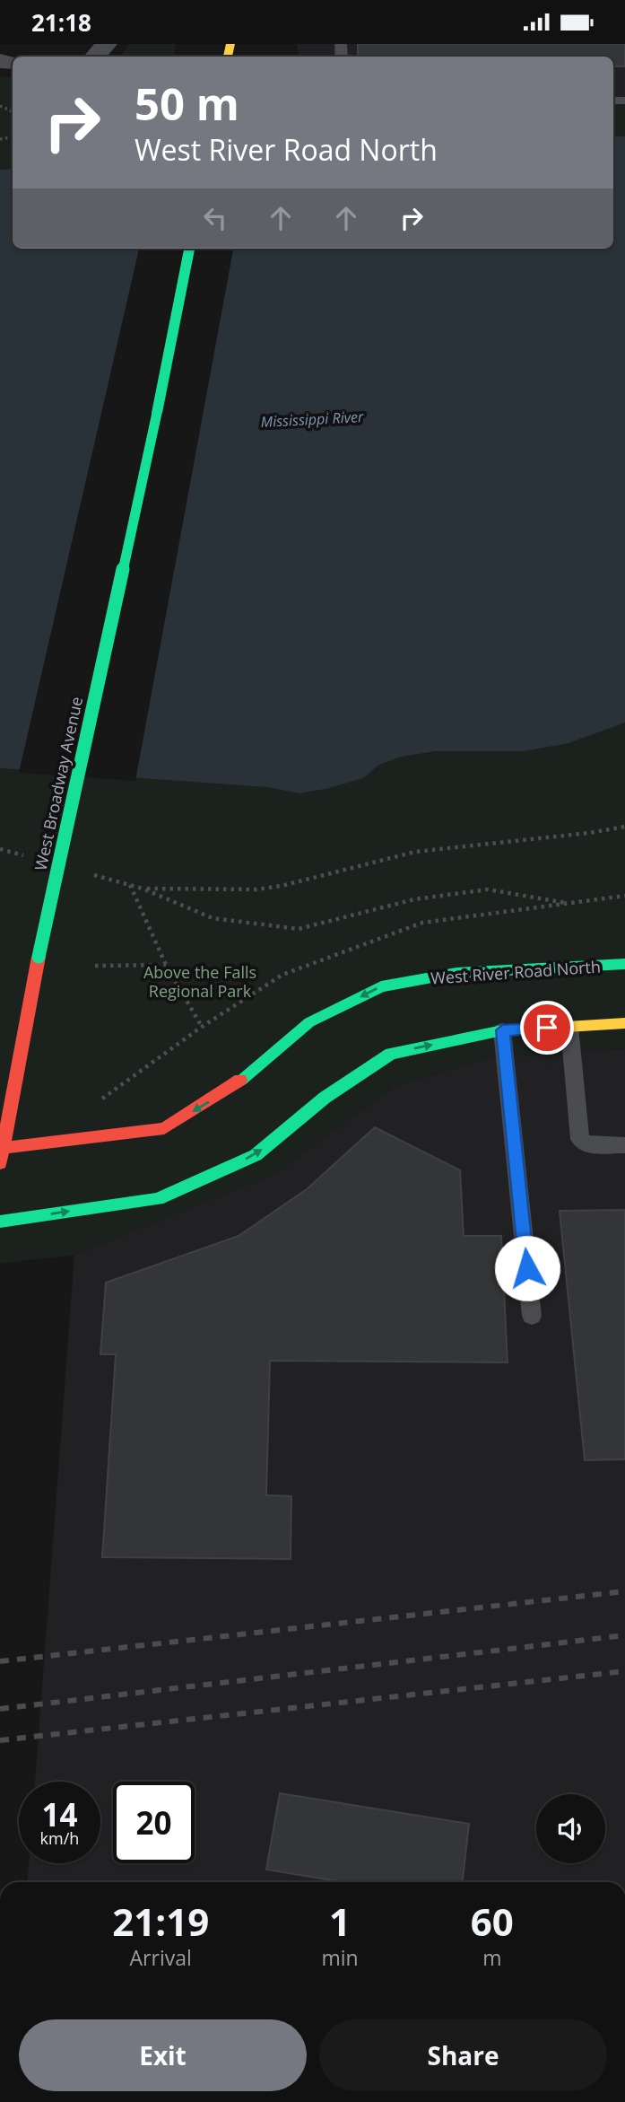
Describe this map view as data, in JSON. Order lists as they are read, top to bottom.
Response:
{
  "streets": {
    "main road": ["West Broadway Avenue", "West River Road North"]
  },
  "crossings": [
    ["West Broadway Avenue", "West River Road North"]
  ],
  "water": ["Mississippi River"],
  "parks": ["Above the Falls Regional Park"],
  "page": {
    "status": "21:18",
    "turn": ["50 m", "West River Road North"],
    "speed": "14 km/h",
    "limit": "20",
    "eta": [
      "21:19",
      "Arrival",
      "1",
      "min",
      "60",
      "m"
    ],
    "buttons": ["Exit", "Share"]
  }
}
